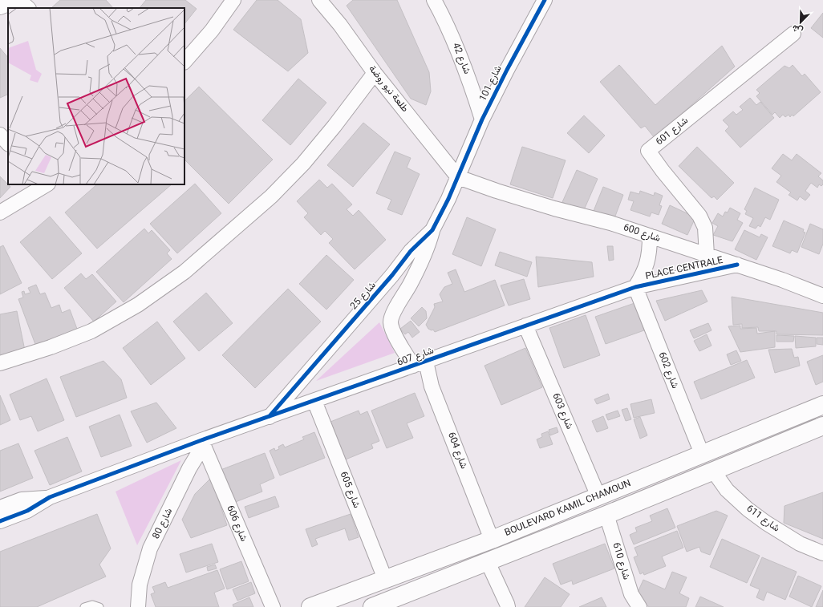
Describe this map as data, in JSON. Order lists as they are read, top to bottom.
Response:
{
  "streets": {
    "main road": ["BOULEVARD KAMIL CHAMOUN"],
    "street": [
      "شارع 42",
      "شارع 101",
      "طلعة نيو روضة",
      "شارع 601",
      "شارع 600",
      "PLACE CENTRALE",
      "شارع 25",
      "شارع 607",
      "شارع 602",
      "شارع 603",
      "شارع 604",
      "شارع 605",
      "شارع 611",
      "شارع 80",
      "شارع 606",
      "شارع 610"
    ]
  },
  "crossings": [
    ["شارع 42", "شارع 101"],
    ["شارع 101", "طلعة نيو روضة"],
    ["شارع 101", "شارع 600"],
    ["شارع 101", "شارع 25"],
    ["طلعة نيو روضة", "شارع 600"],
    ["طلعة نيو روضة", "شارع 25"],
    ["شارع 601", "شارع 600"],
    ["شارع 600", "PLACE CENTRALE"],
    ["شارع 600", "شارع 25"],
    ["PLACE CENTRALE", "شارع 607"],
    ["PLACE CENTRALE", "شارع 602"],
    ["شارع 25", "شارع 607"],
    ["شارع 25", "شارع 604"],
    ["شارع 607", "شارع 602"],
    ["شارع 607", "شارع 603"],
    ["شارع 607", "شارع 604"],
    ["شارع 607", "شارع 605"],
    ["شارع 607", "شارع 80"],
    ["شارع 607", "شارع 606"],
    ["شارع 602", "BOULEVARD KAMIL CHAMOUN"],
    ["شارع 603", "BOULEVARD KAMIL CHAMOUN"],
    ["شارع 604", "BOULEVARD KAMIL CHAMOUN"],
    ["شارع 605", "BOULEVARD KAMIL CHAMOUN"],
    ["BOULEVARD KAMIL CHAMOUN", "شارع 611"],
    ["BOULEVARD KAMIL CHAMOUN", "شارع 610"],
    ["شارع 80", "شارع 606"]
  ],
  "north": "bottom left"
}
